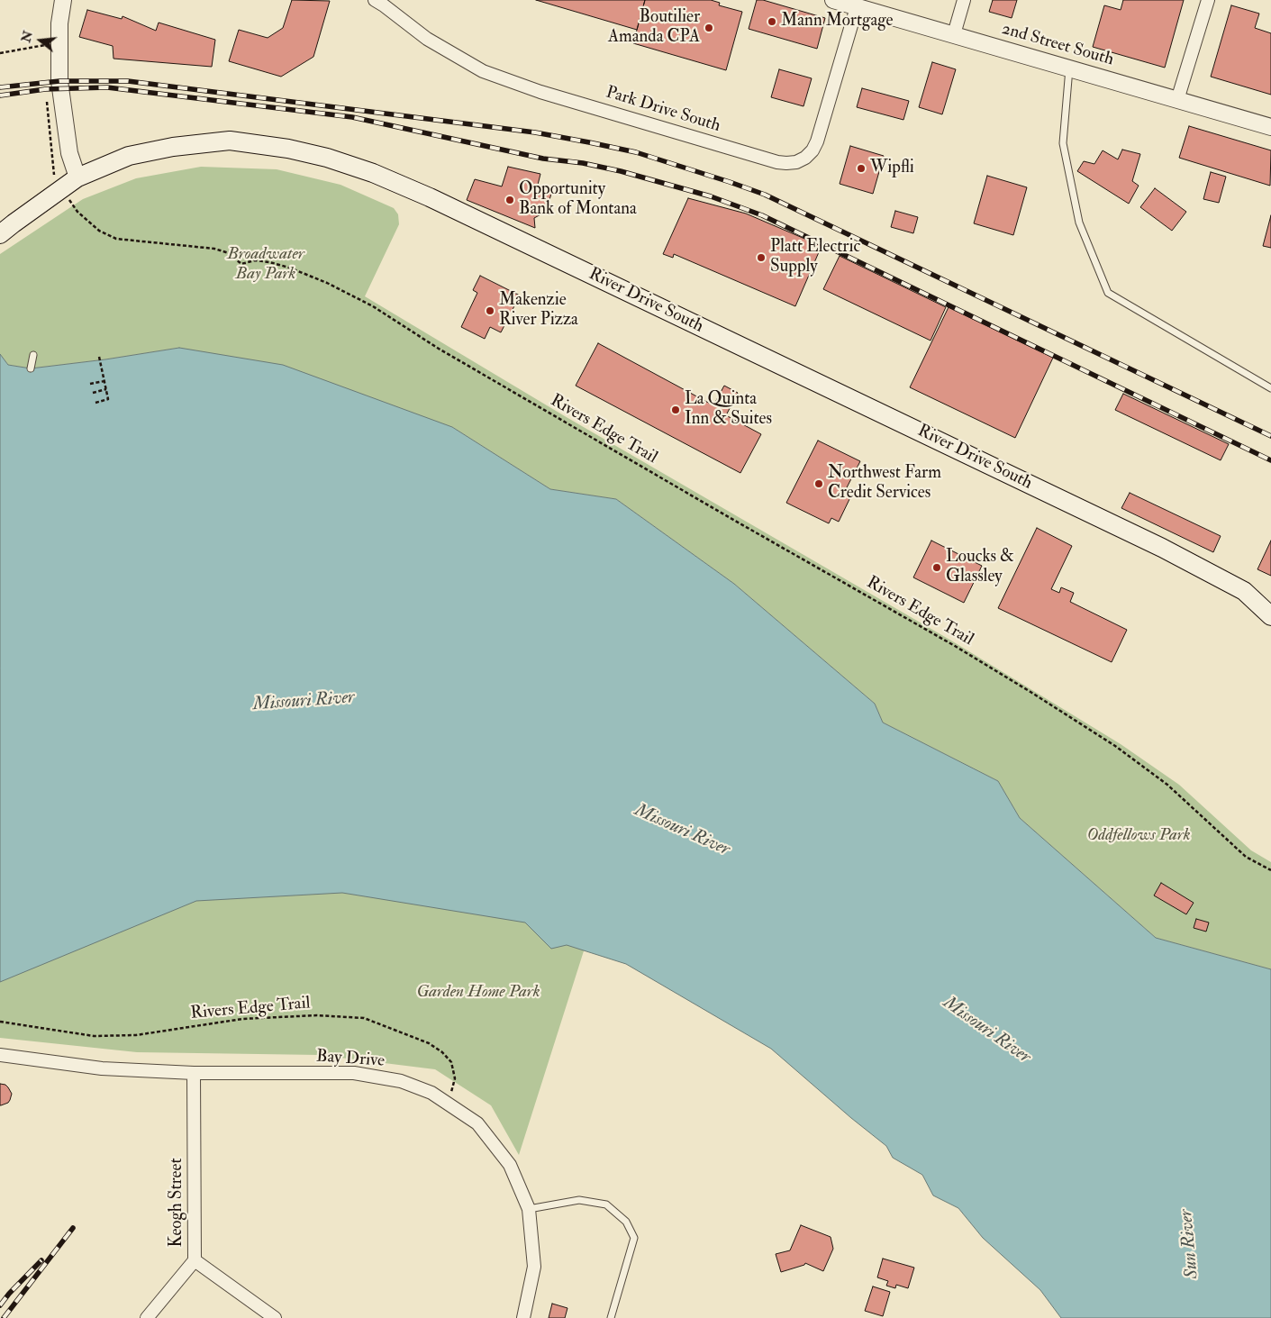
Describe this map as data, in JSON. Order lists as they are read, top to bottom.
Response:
{
  "streets": {
    "main road": ["River Drive South"],
    "street": [
      "2nd Street South",
      "Park Drive South",
      "Bay Drive",
      "Keogh Street"
    ],
    "path": ["Rivers Edge Trail"]
  },
  "crossings": [
    ["2nd Street South", "Park Drive South"],
    ["River Drive South", "Rivers Edge Trail"],
    ["Rivers Edge Trail", "Bay Drive"],
    ["Bay Drive", "Keogh Street"]
  ],
  "water": ["Missouri River", "Sun River"],
  "parks": ["Broadwater Bay Park", "Oddfellows Park", "Garden Home Park"],
  "places": [
    "Mann Mortgage",
    "Boutilier Amanda CPA",
    "Wipfli",
    "Opportunity Bank of Montana",
    "Platt Electric Supply",
    "Makenzie River Pizza",
    "La Quinta Inn & Suites",
    "Northwest Farm Credit Services",
    "Loucks & Glassley"
  ],
  "north": "left"
}
